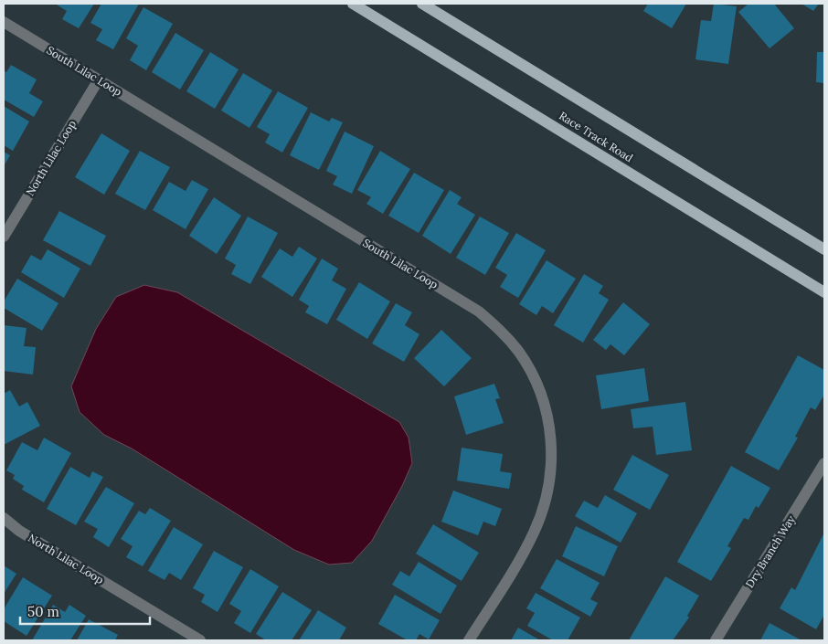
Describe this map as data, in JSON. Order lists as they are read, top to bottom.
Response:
{
  "streets": {
    "main road": ["Race Track Road"],
    "street": ["South Lilac Loop", "North Lilac Loop", "Dry Branch Way"]
  },
  "crossings": [
    ["South Lilac Loop", "North Lilac Loop"]
  ],
  "scale_bar": "50 m"
}
